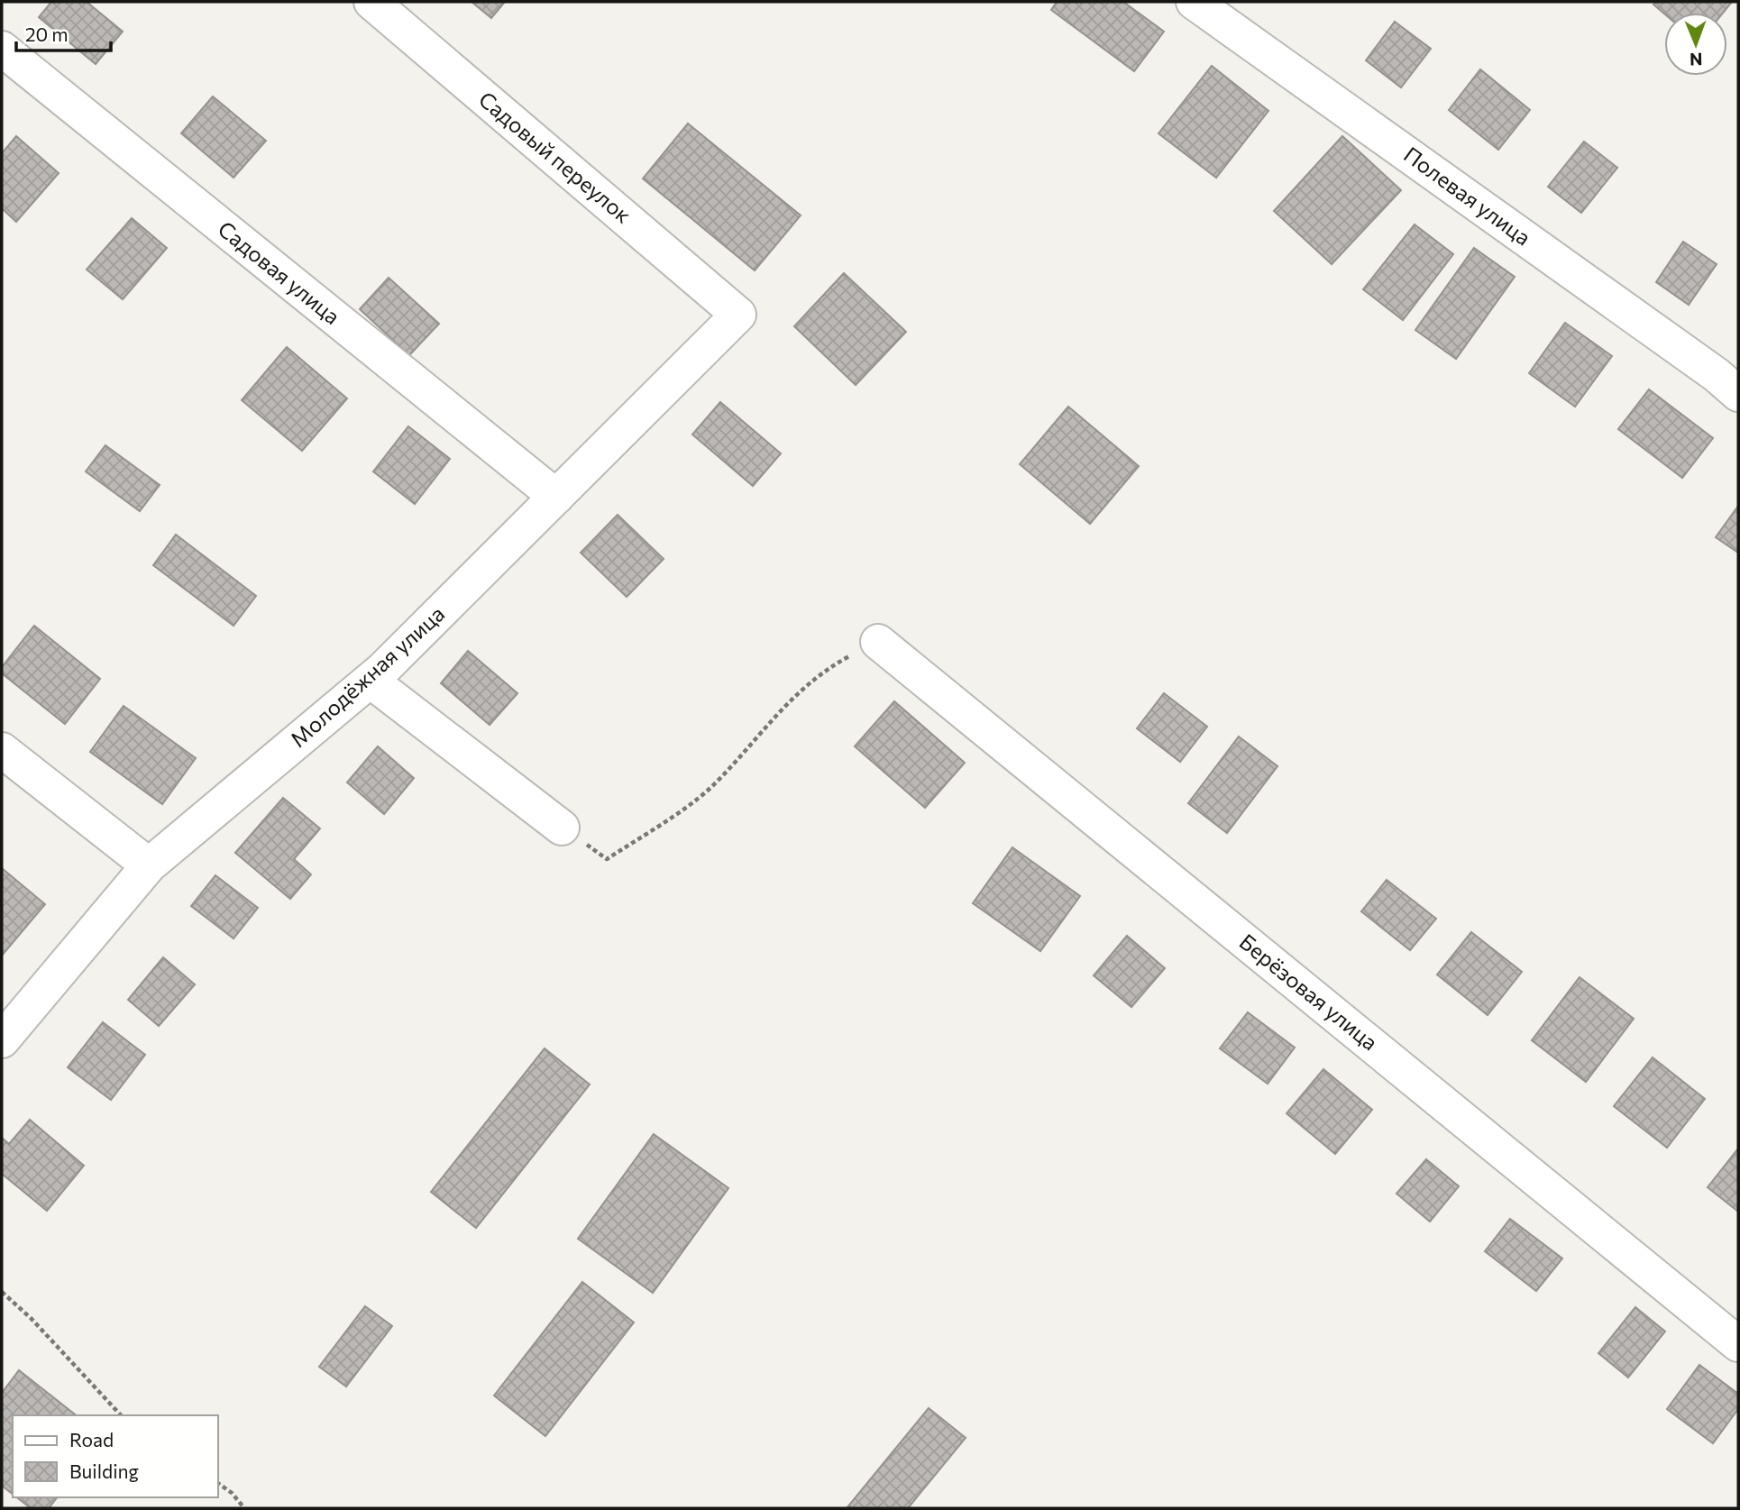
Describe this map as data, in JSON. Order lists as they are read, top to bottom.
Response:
{
  "streets": {
    "street": [
      "Садовый переулок",
      "Полевая улица",
      "Садовая улица",
      "Молодёжная улица",
      "Берёзовая улица"
    ]
  },
  "crossings": [
    ["Садовый переулок", "Молодёжная улица"],
    ["Садовая улица", "Молодёжная улица"]
  ],
  "legend": ["Road", "Building"],
  "scale_bar": "20 m",
  "north": "bottom"
}
